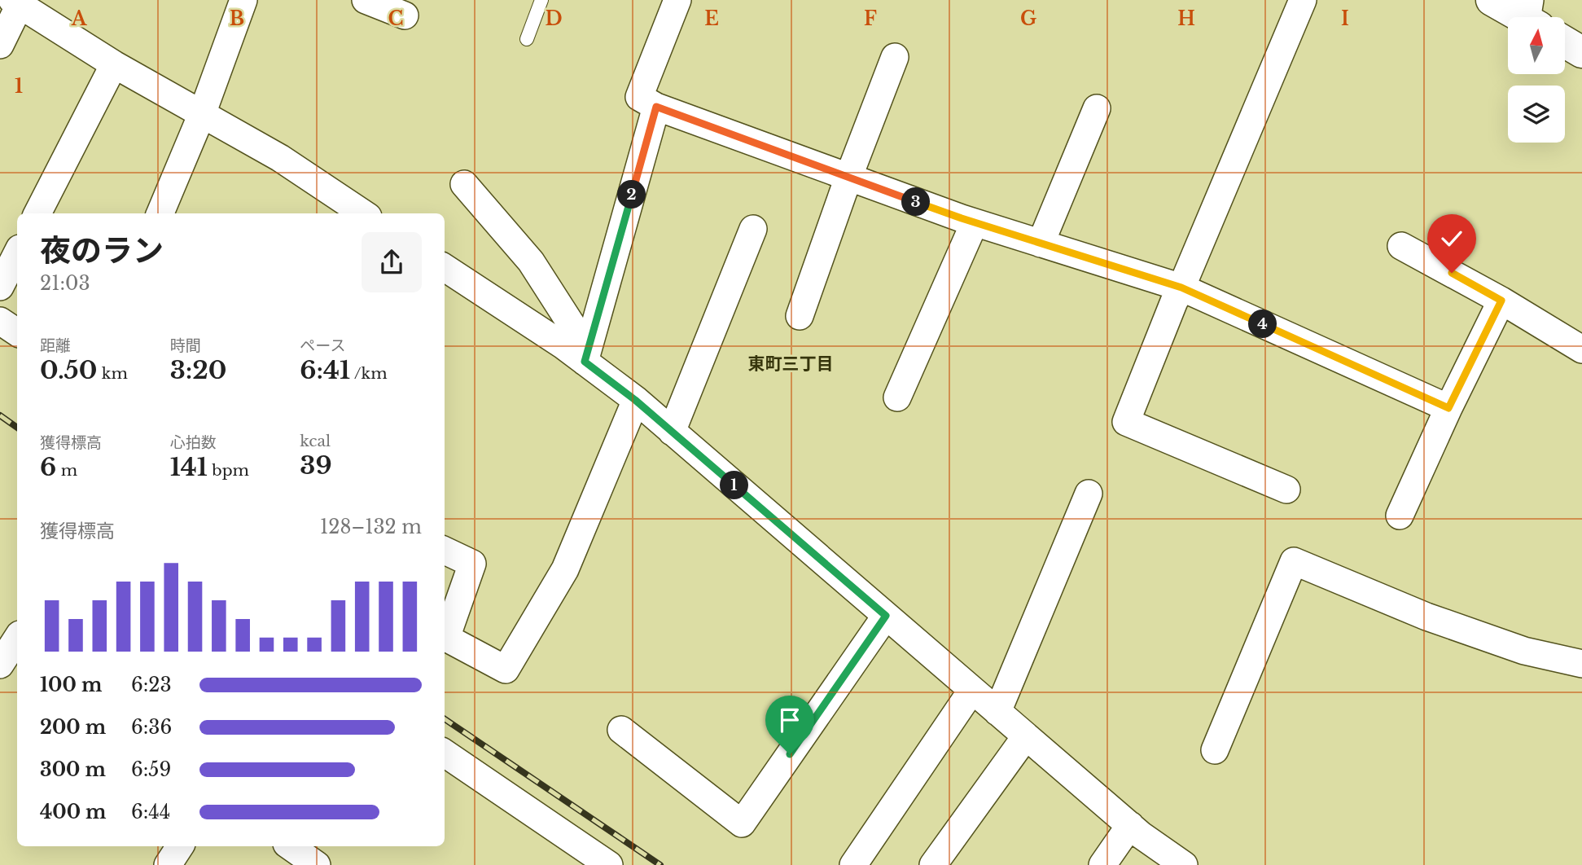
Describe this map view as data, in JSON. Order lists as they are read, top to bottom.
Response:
{
  "districts": ["東町三丁目"],
  "north": "top",
  "page": {
    "pins": [
      "2",
      "3",
      "4",
      "1"
    ],
    "heading": ["夜のラン", "21:03"],
    "stats": [
      ["距離", "0.50 km"],
      ["時間", "3:20"],
      ["ペース", "6:41 /km"],
      ["獲得標高", "6 m"],
      ["心拍数", "141 bpm"],
      ["kcal", "39"]
    ],
    "chart": ["獲得標高", "128–132 m"],
    "list": [
      {
        "name": "100 m",
        "note": "6:23"
      },
      {
        "name": "200 m",
        "note": "6:36"
      },
      {
        "name": "300 m",
        "note": "6:59"
      },
      {
        "name": "400 m",
        "note": "6:44"
      }
    ]
  },
  "grid": {
    "columns": [
      "A",
      "B",
      "C",
      "D",
      "E",
      "F",
      "G",
      "H",
      "I"
    ],
    "rows": ["1"]
  }
}
